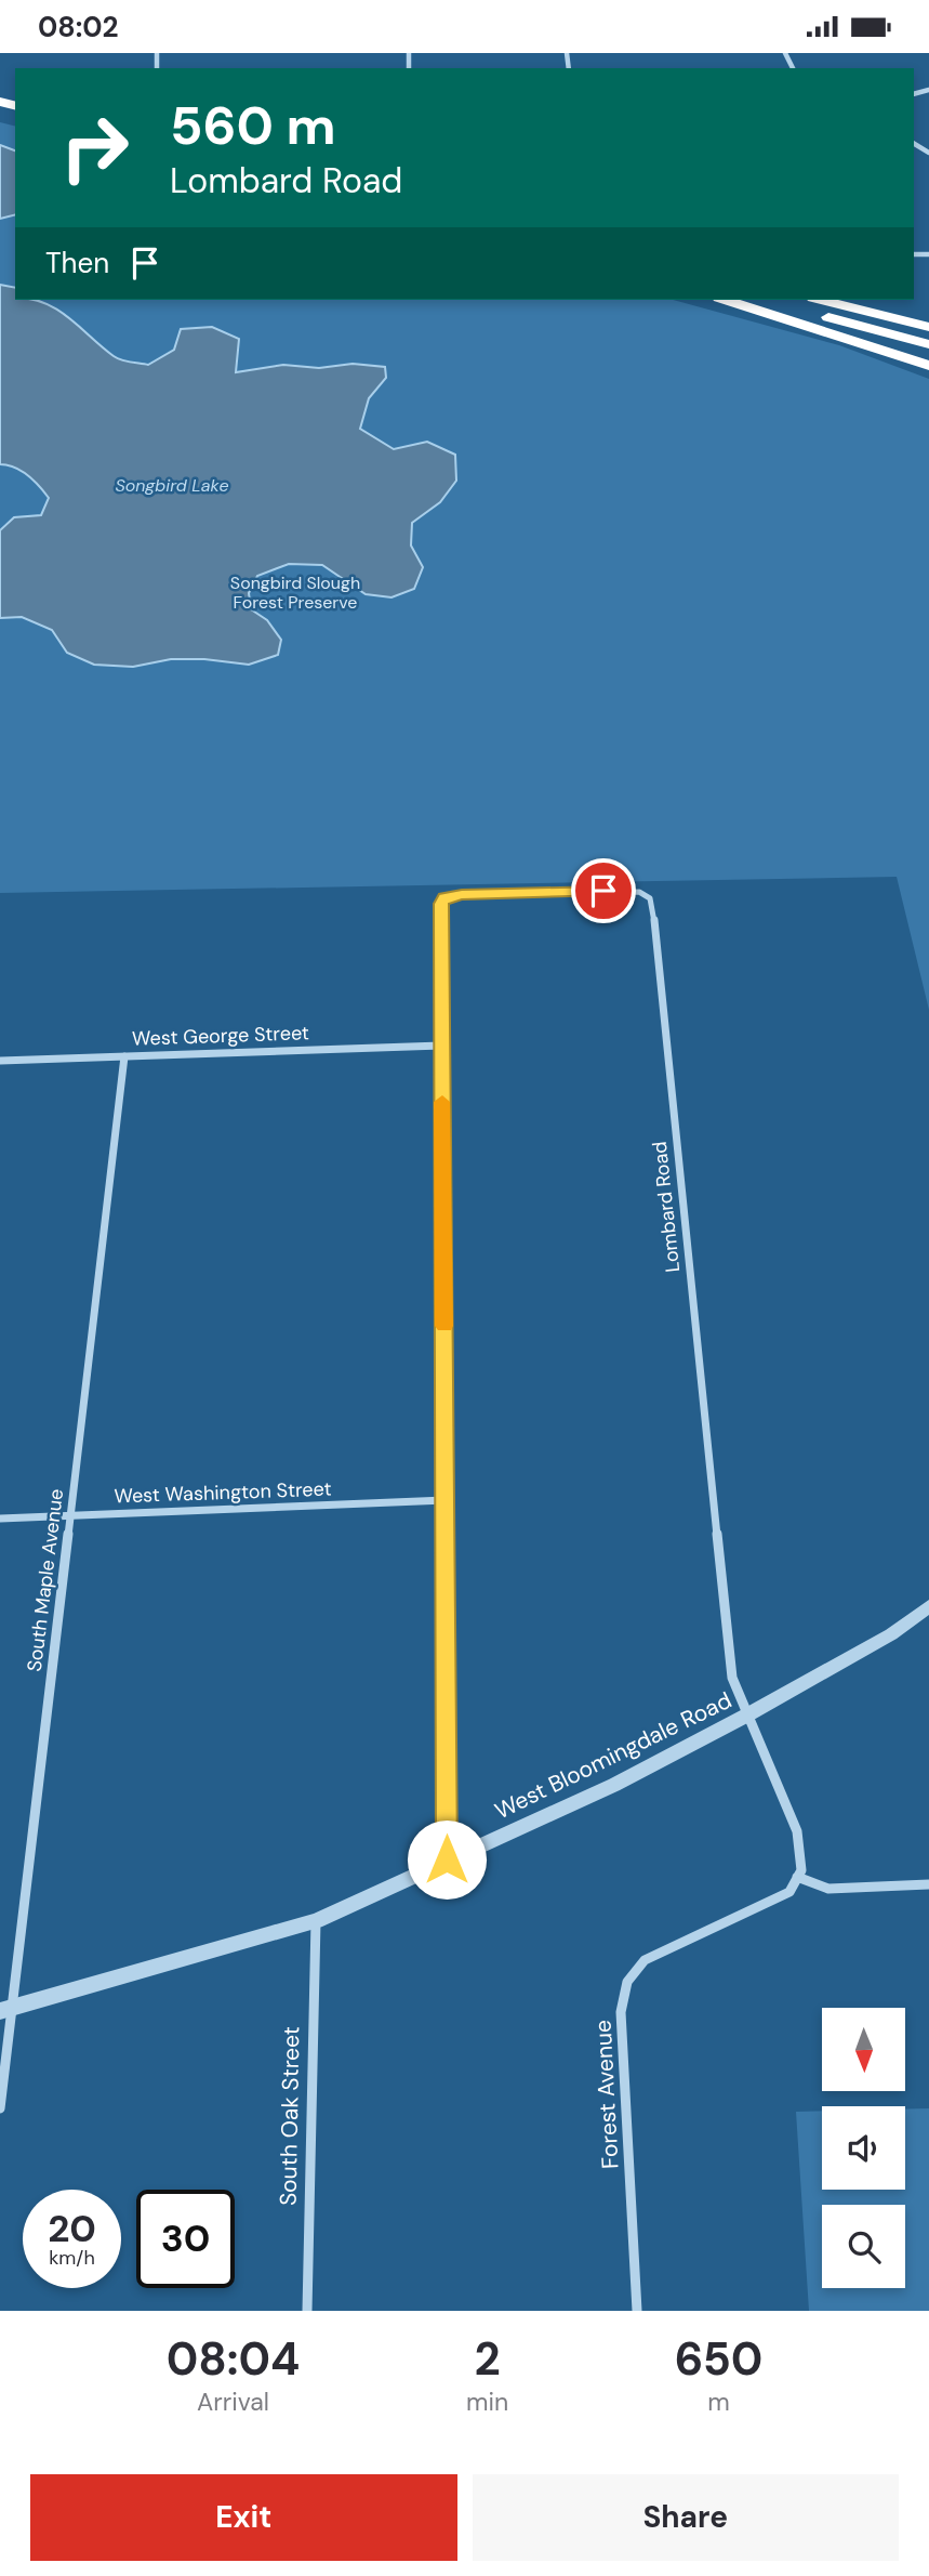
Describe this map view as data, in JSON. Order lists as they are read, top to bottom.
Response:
{
  "streets": {
    "street": [
      "West George Street",
      "Lombard Road",
      "West Washington Street",
      "South Maple Avenue",
      "West Bloomingdale Road",
      "Forest Avenue",
      "South Oak Street"
    ]
  },
  "crossings": [
    ["West George Street", "Lombard Road"],
    ["West George Street", "South Maple Avenue"],
    ["Lombard Road", "West Bloomingdale Road"],
    ["West Washington Street", "South Maple Avenue"],
    ["South Maple Avenue", "West Bloomingdale Road"],
    ["West Bloomingdale Road", "South Oak Street"]
  ],
  "water": ["Songbird Lake"],
  "parks": ["Songbird Slough Forest Preserve"],
  "north": "bottom",
  "page": {
    "status": "08:02",
    "turn": ["560 m", "Lombard Road"],
    "then": "Then",
    "speed": "20 km/h",
    "limit": "30",
    "eta": [
      "08:04",
      "Arrival",
      "2",
      "min",
      "650",
      "m"
    ],
    "buttons": ["Exit", "Share"]
  }
}
